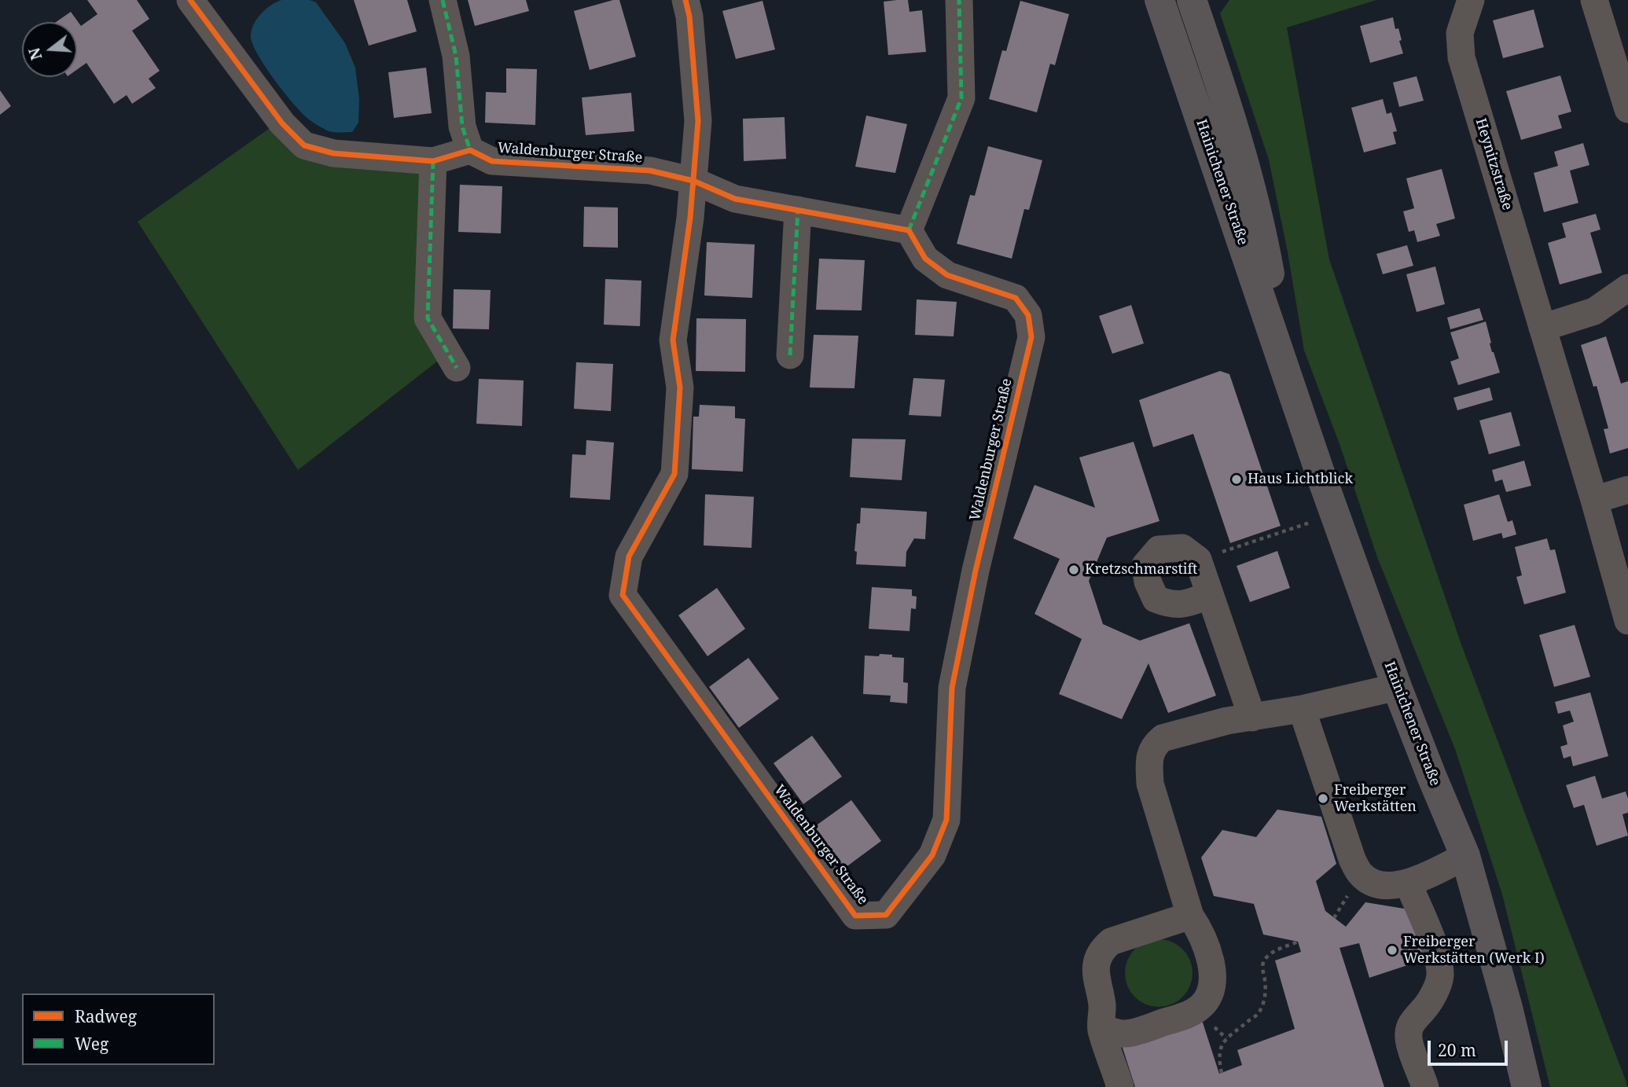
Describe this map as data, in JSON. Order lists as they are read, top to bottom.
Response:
{
  "streets": {
    "main road": ["Hainichener Straße"],
    "street": ["Waldenburger Straße", "Heynitzstraße"]
  },
  "places": [
    "Haus Lichtblick",
    "Kretzschmarstift",
    "Freiberger Werkstätten",
    "Freiberger Werkstätten (Werk I)"
  ],
  "legend": ["Radweg", "Weg"],
  "scale_bar": "20 m",
  "north": "left"
}
